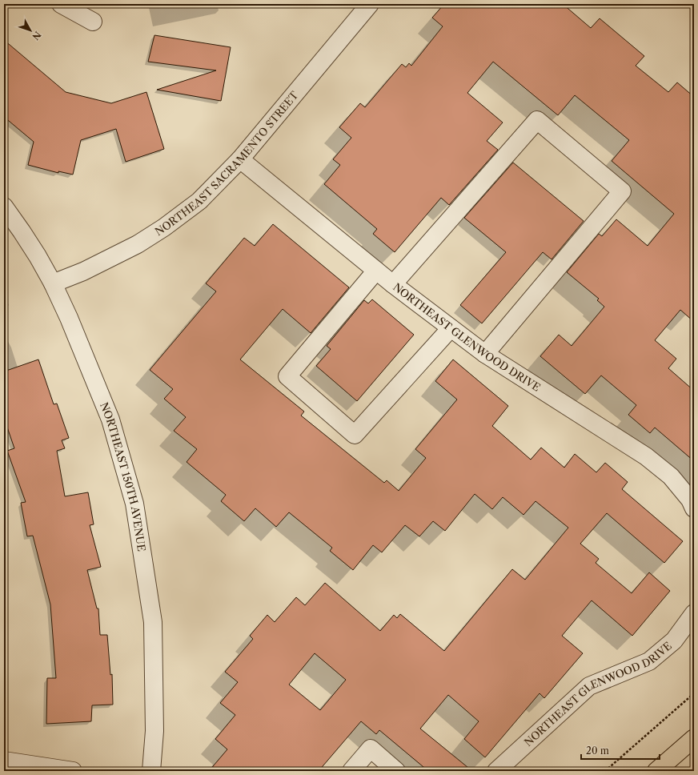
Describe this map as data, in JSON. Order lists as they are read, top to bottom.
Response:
{
  "streets": {
    "street": ["NORTHEAST SACRAMENTO STREET", "NORTHEAST GLENWOOD DRIVE", "NORTHEAST 150TH AVENUE"]
  },
  "crossings": [
    ["NORTHEAST SACRAMENTO STREET", "NORTHEAST GLENWOOD DRIVE"],
    ["NORTHEAST SACRAMENTO STREET", "NORTHEAST 150TH AVENUE"]
  ],
  "scale_bar": "20 m",
  "north": "bottom right"
}
